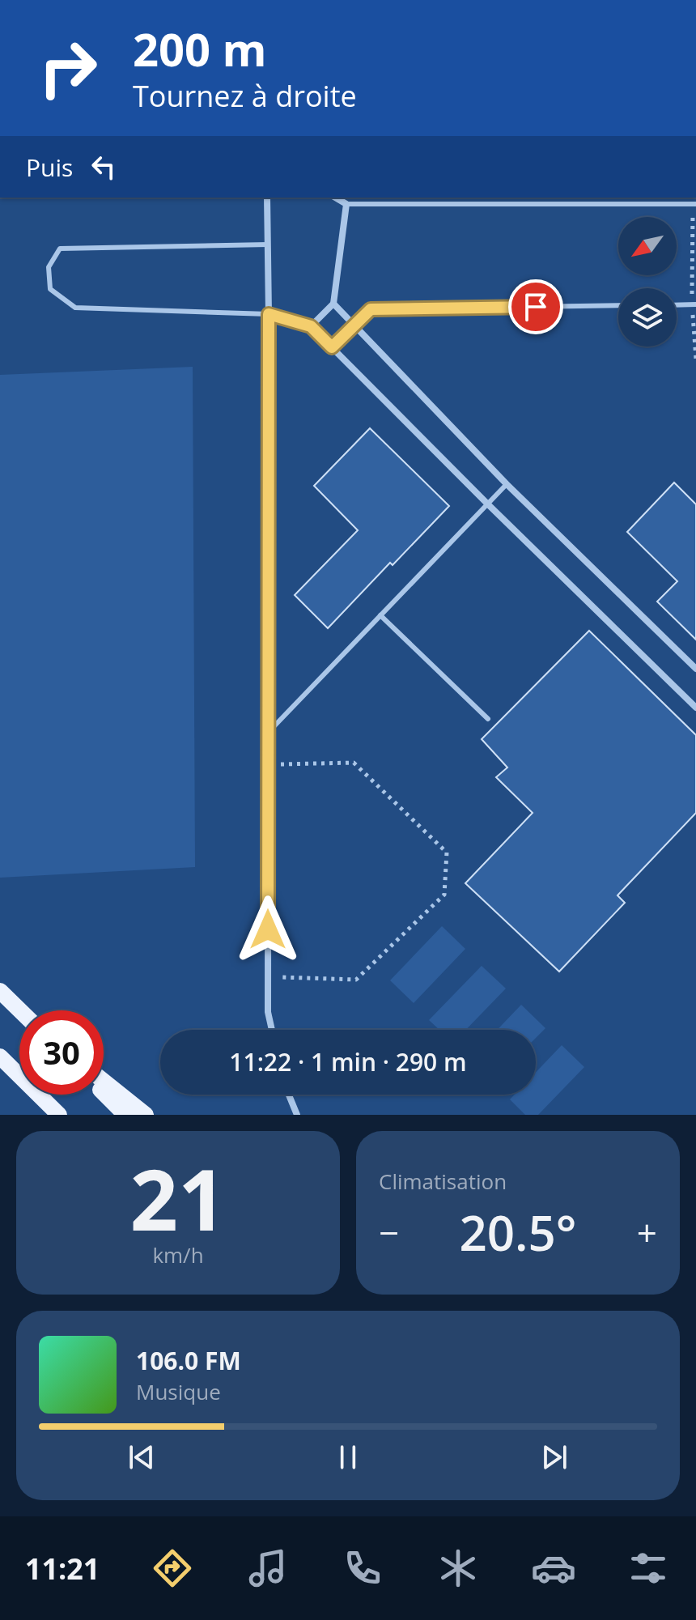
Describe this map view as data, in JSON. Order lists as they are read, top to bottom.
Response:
{
  "north": "bottom left",
  "page": {
    "turn": ["200 m", "Tournez à droite"],
    "then": "Puis",
    "limit": "30",
    "trip": "11:22 · 1 min · 290 m",
    "tile": [
      ["21", "km/h"],
      "Climatisation"
    ],
    "heat": ["−", "20.5°", "+"],
    "song": ["106.0 FM", "Musique"],
    "tabs": "11:21"
  }
}
